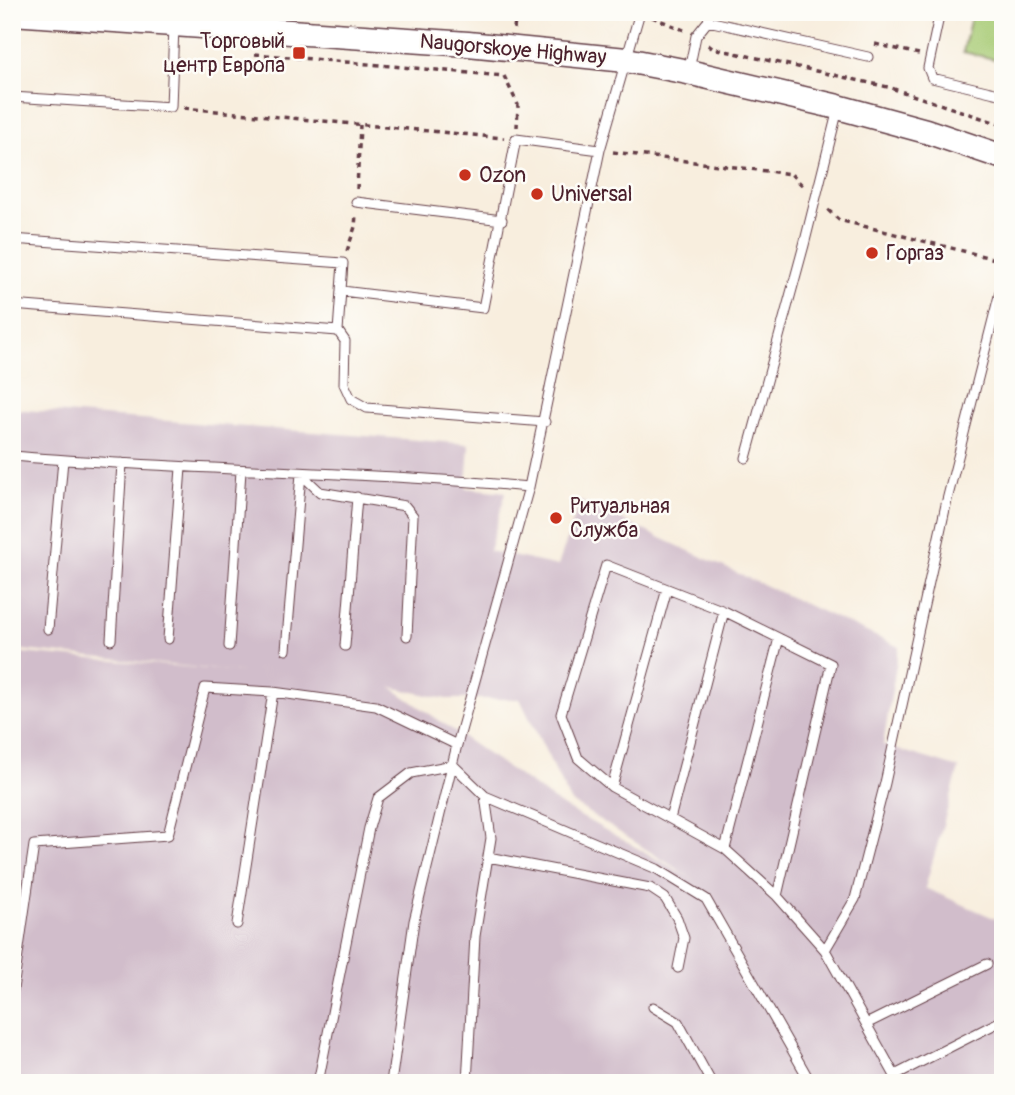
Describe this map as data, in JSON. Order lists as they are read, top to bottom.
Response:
{
  "streets": {
    "main road": ["Naugorskoye Highway"]
  },
  "places": {
    "transit": ["Торговый центр Европа"],
    "other": [
      "Ozon",
      "Universal",
      "Горгаз",
      "Ритуальная Служба"
    ]
  }
}
